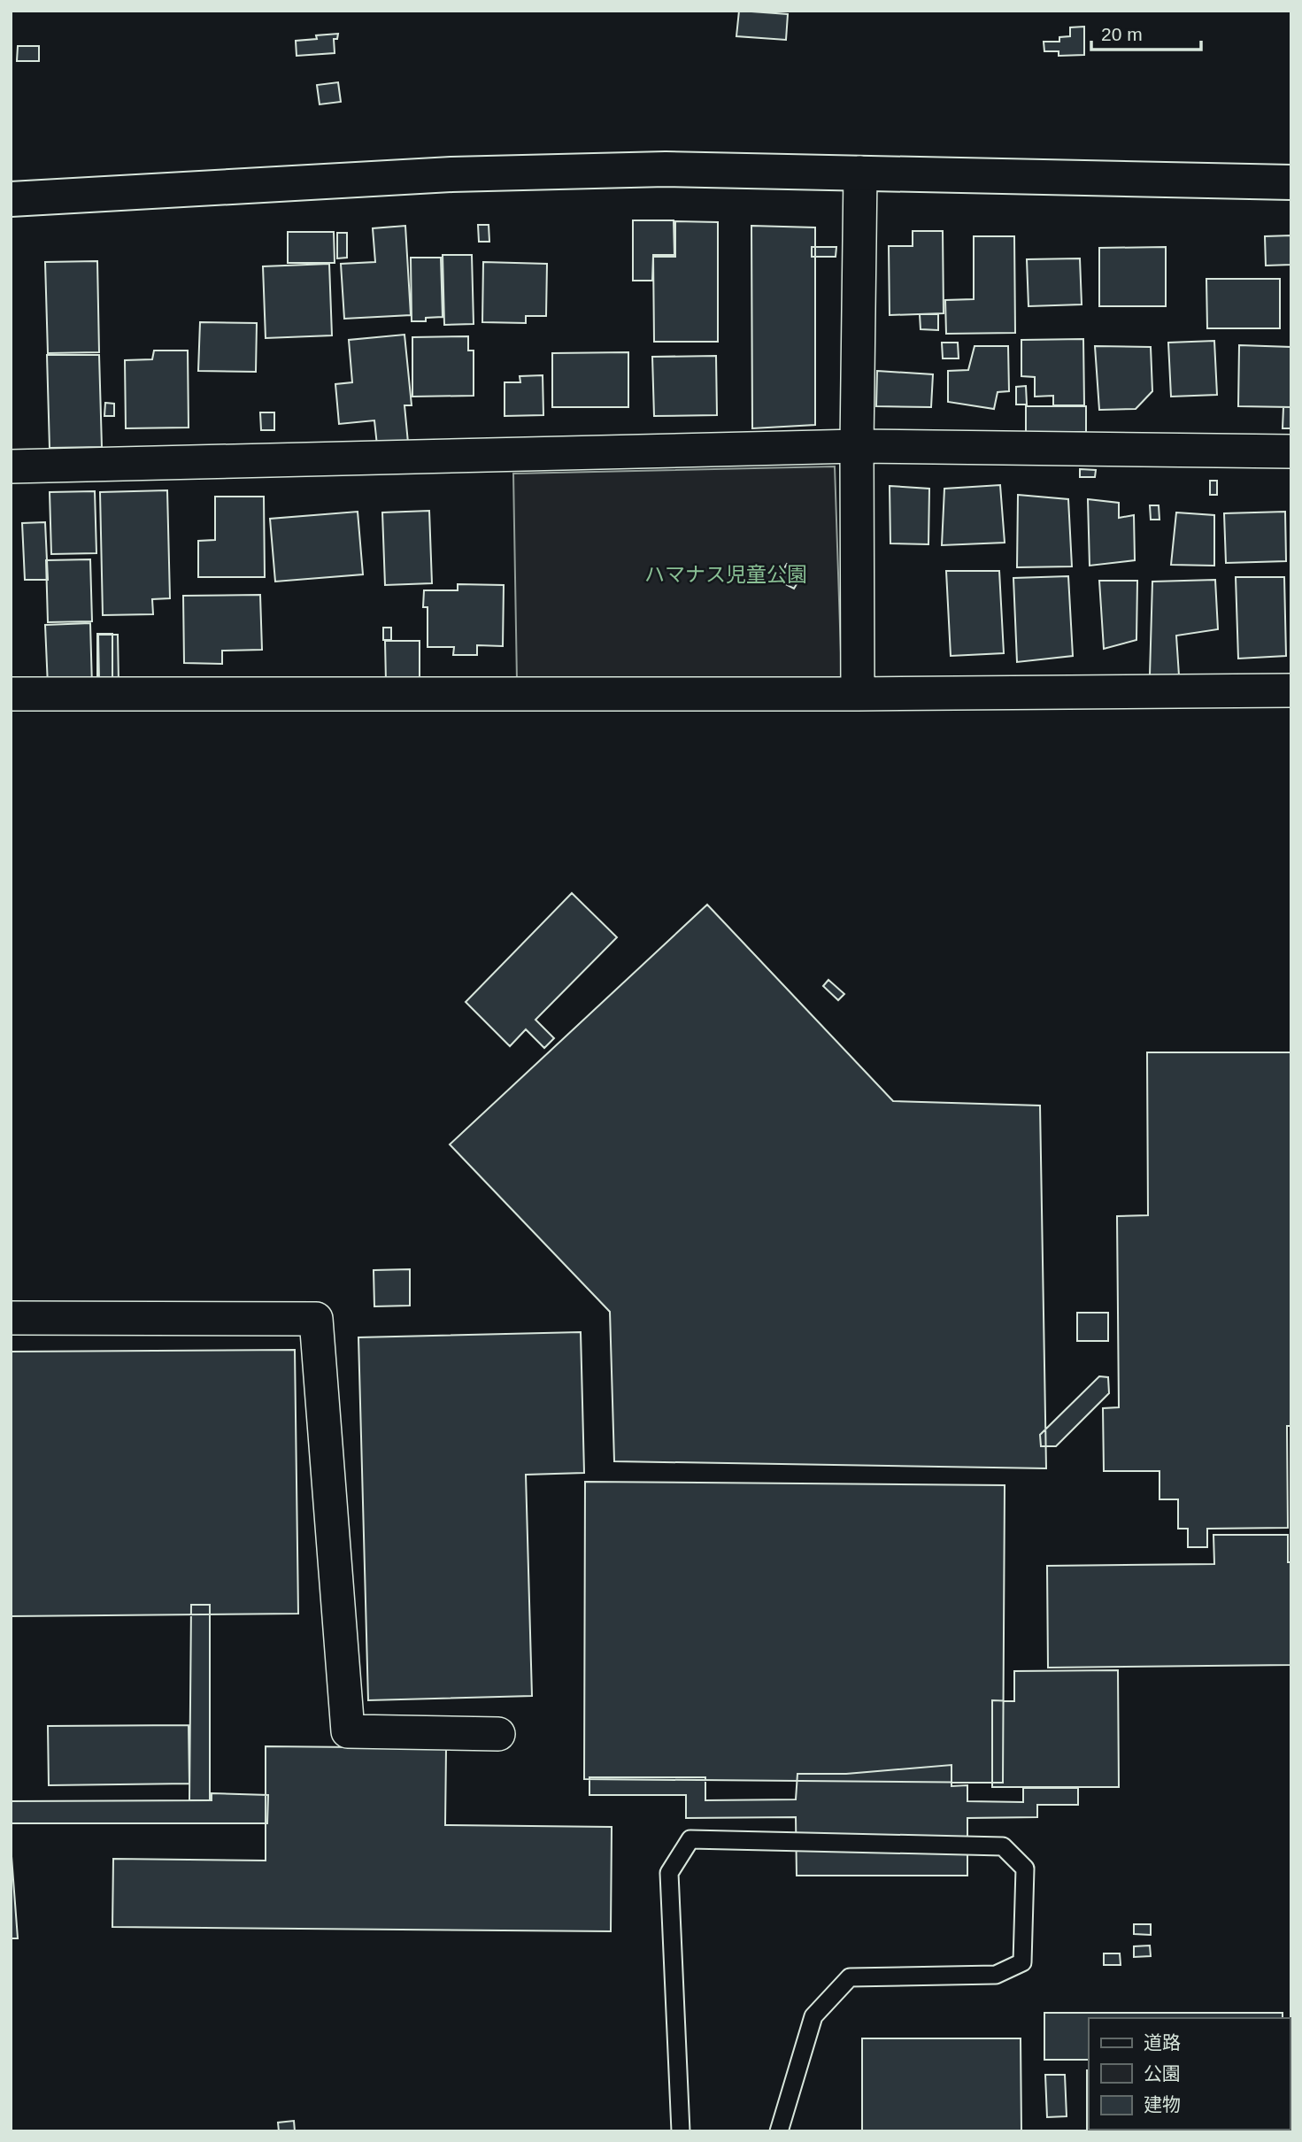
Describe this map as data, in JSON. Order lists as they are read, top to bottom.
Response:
{
  "parks": ["ハマナス児童公園"],
  "legend": ["道路", "公園", "建物"],
  "scale_bar": "20 m"
}
